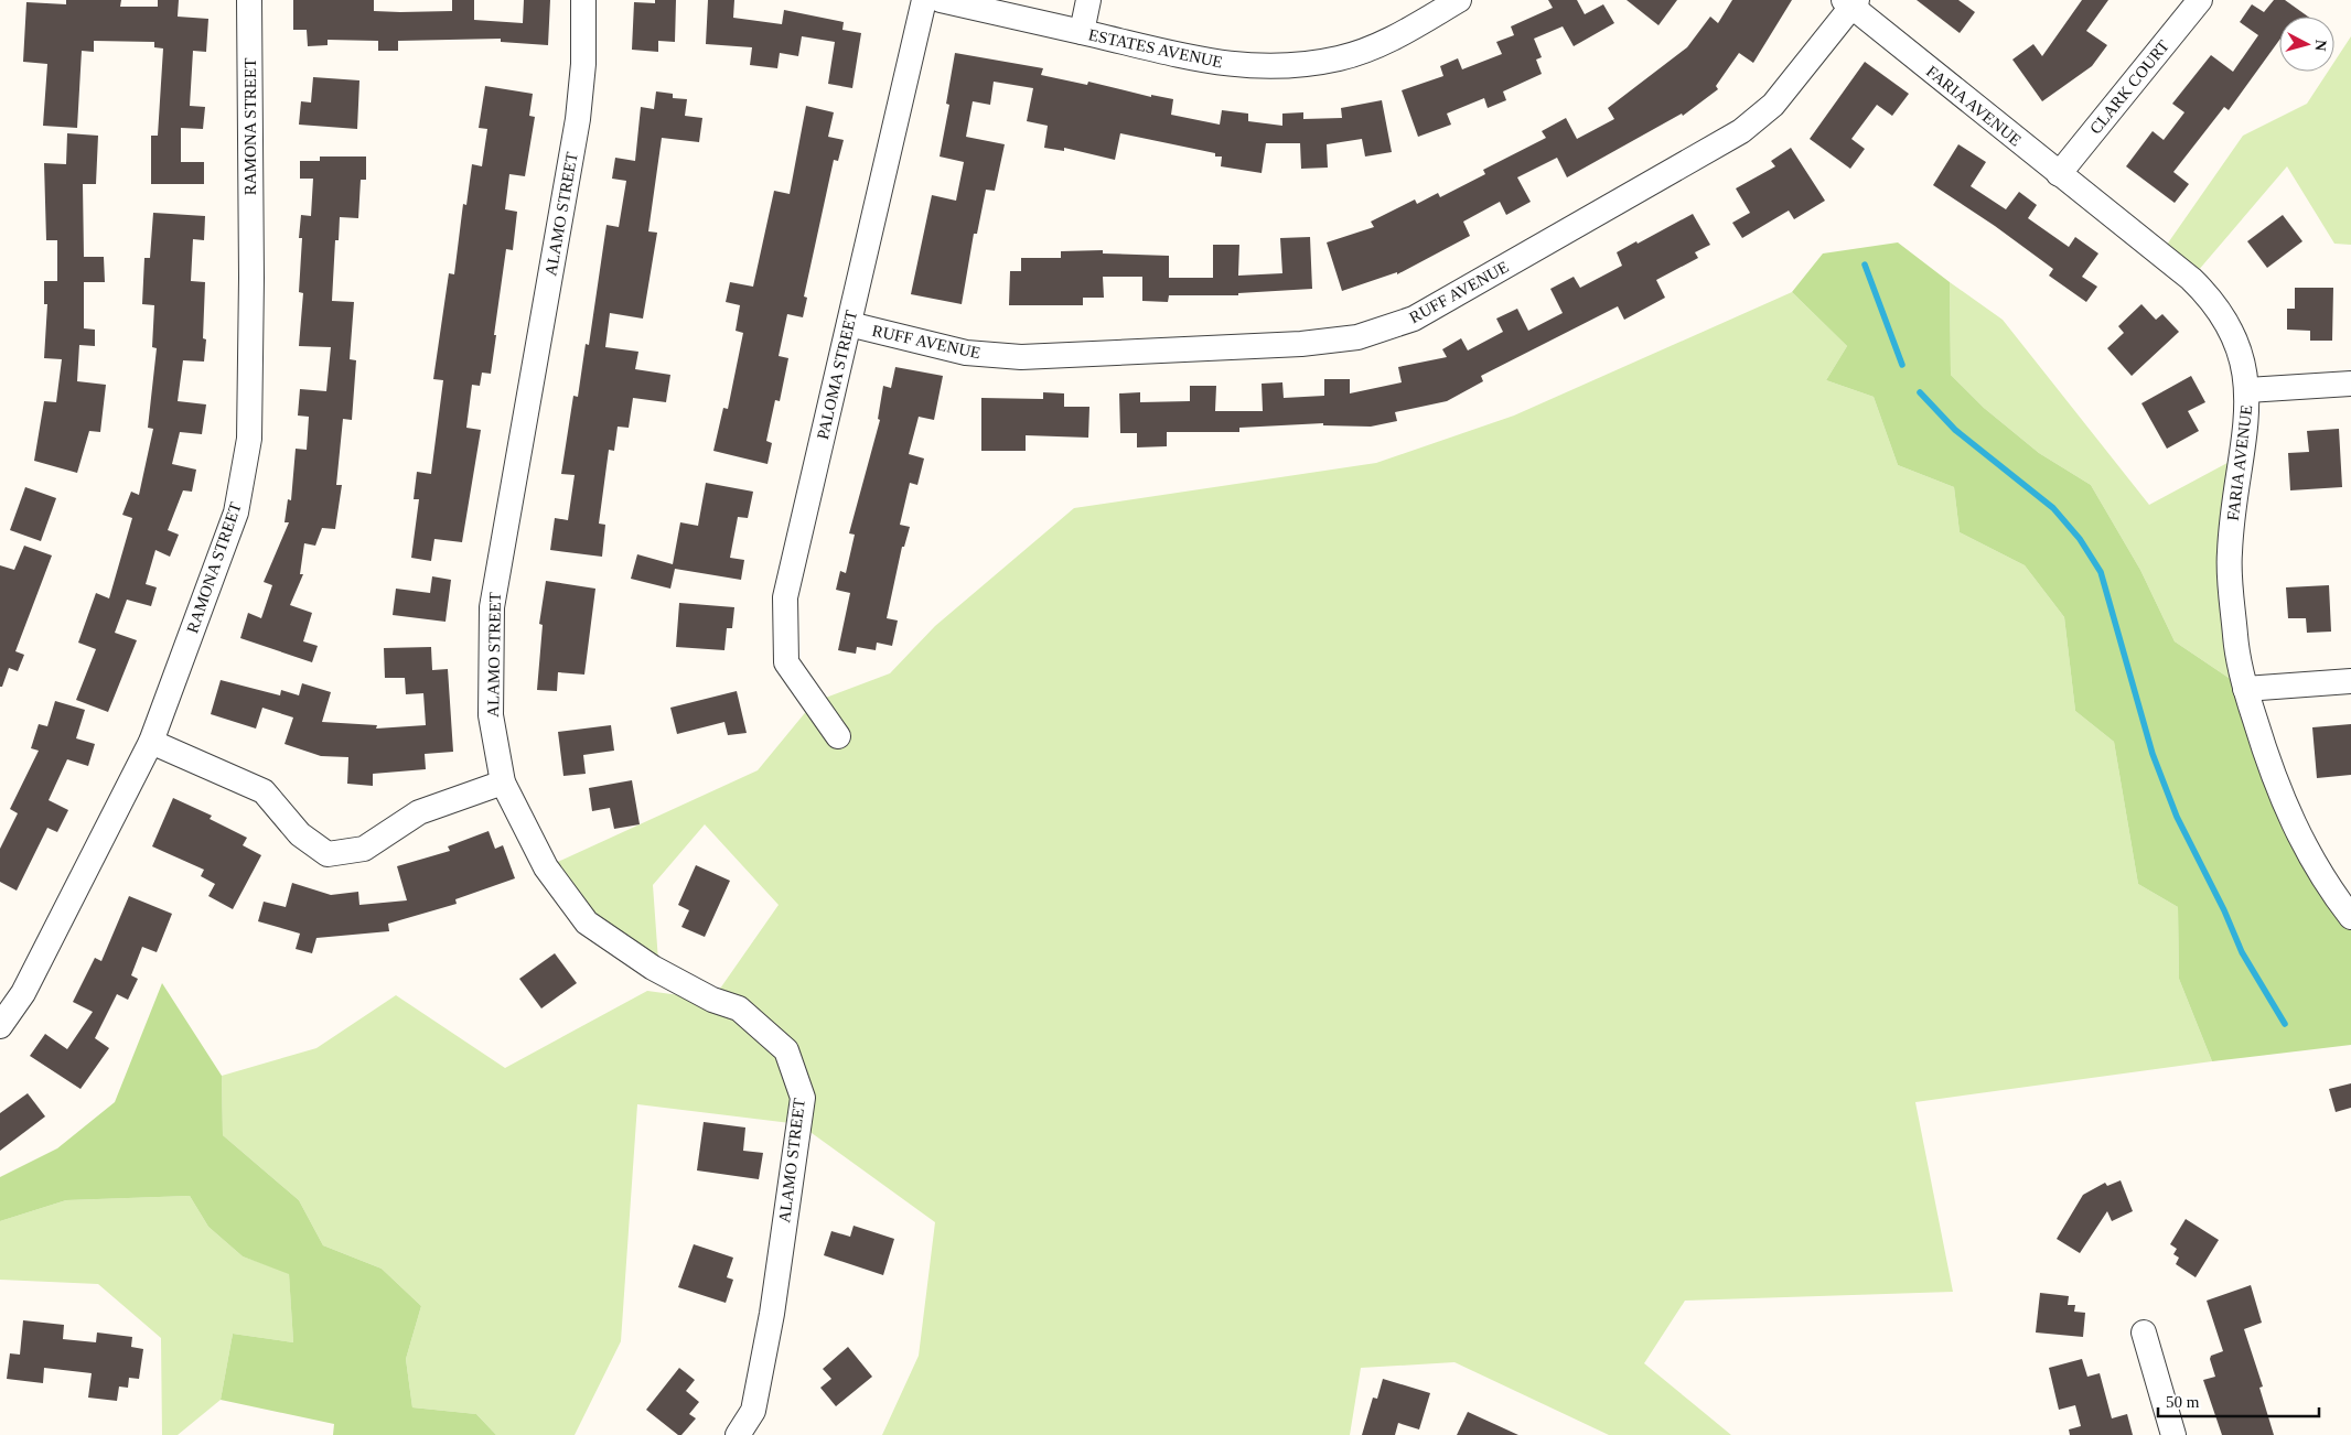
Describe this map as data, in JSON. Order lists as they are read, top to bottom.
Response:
{
  "streets": {
    "street": [
      "ESTATES AVENUE",
      "CLARK COURT",
      "FARIA AVENUE",
      "RAMONA STREET",
      "ALAMO STREET",
      "RUFF AVENUE",
      "PALOMA STREET"
    ]
  },
  "crossings": [
    ["CLARK COURT", "FARIA AVENUE"],
    ["FARIA AVENUE", "RUFF AVENUE"],
    ["RUFF AVENUE", "PALOMA STREET"]
  ],
  "scale_bar": "50 m",
  "north": "right"
}
